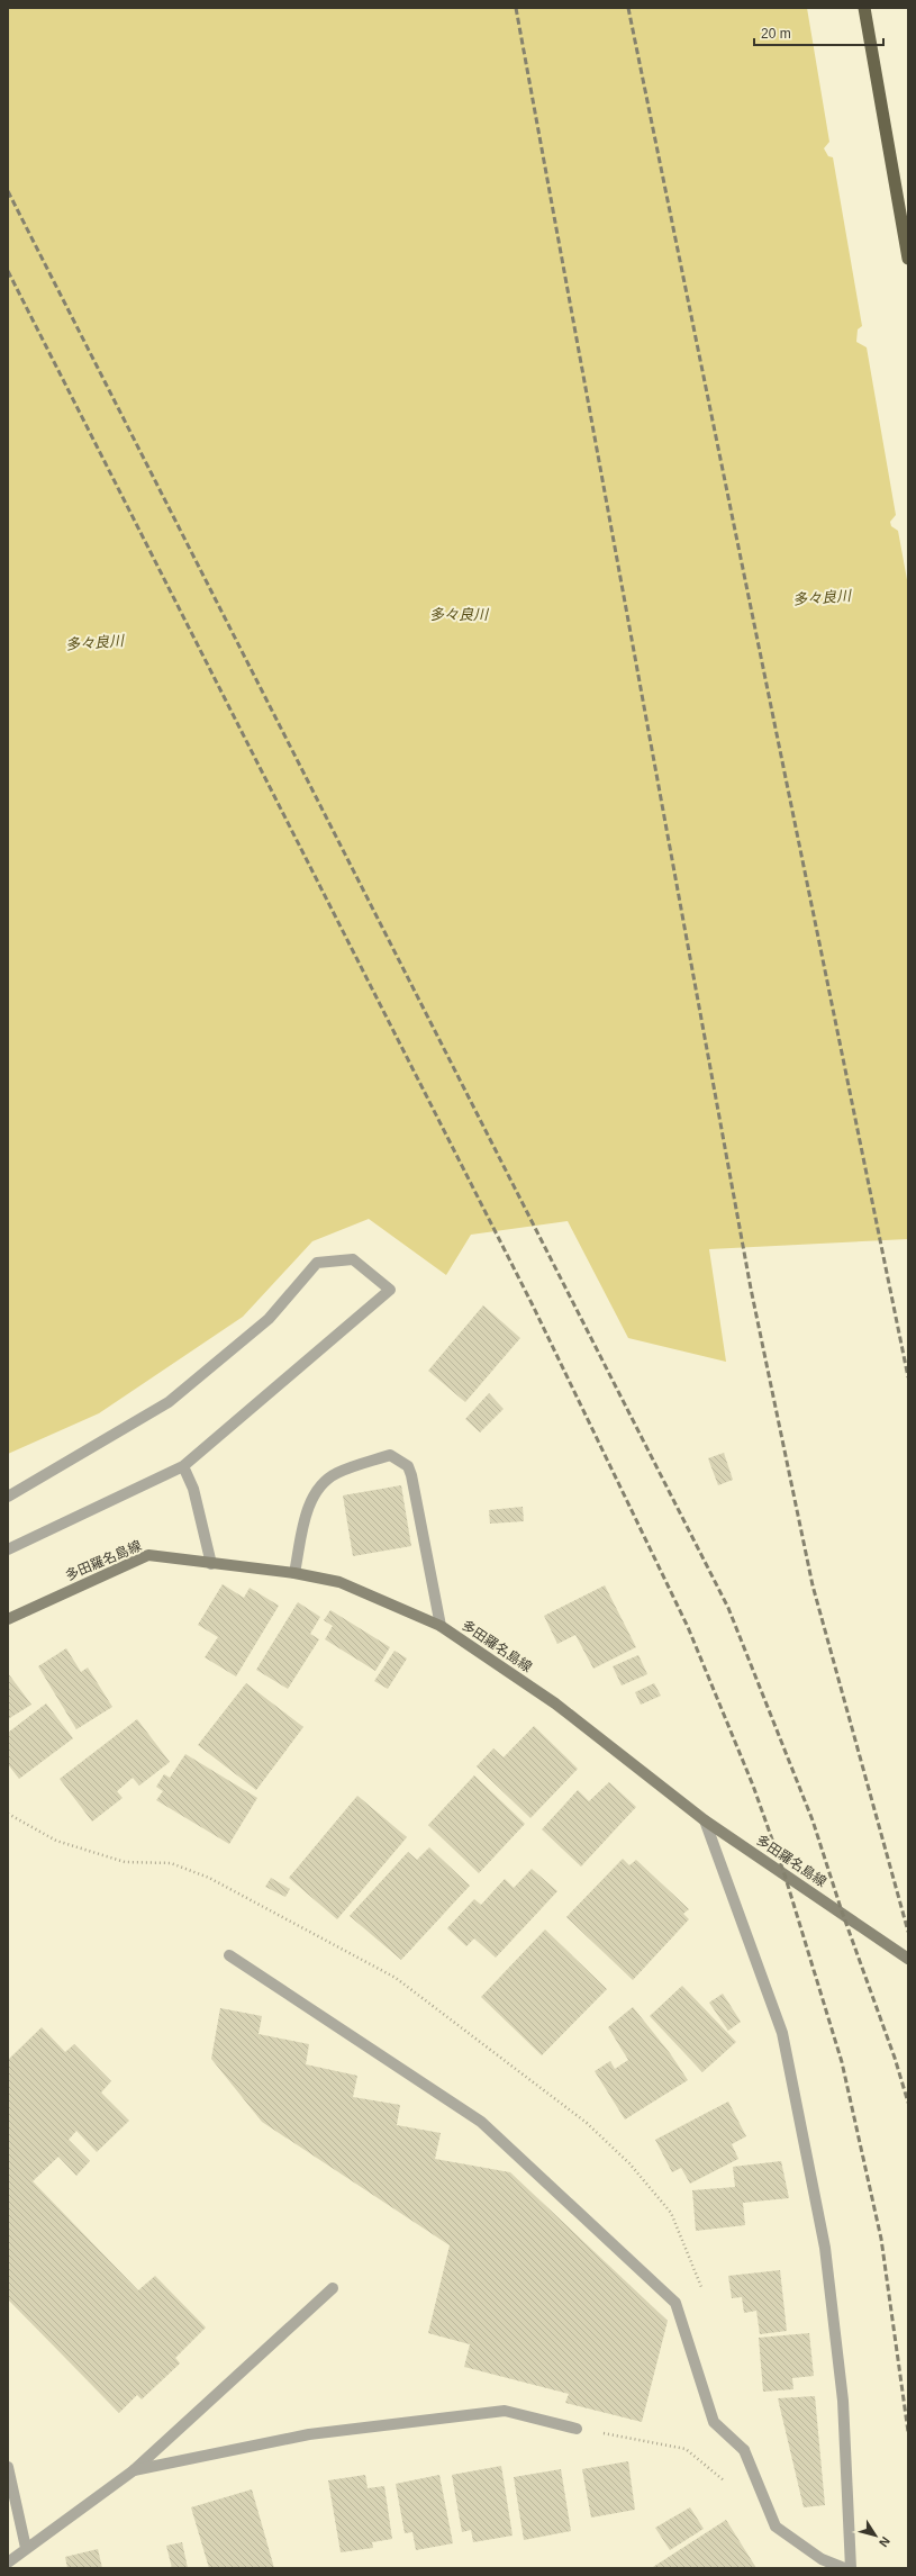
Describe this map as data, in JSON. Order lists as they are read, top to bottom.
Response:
{
  "streets": {
    "main road": ["多田羅名島線"]
  },
  "water": ["多々良川"],
  "scale_bar": "20 m",
  "north": "bottom right"
}
